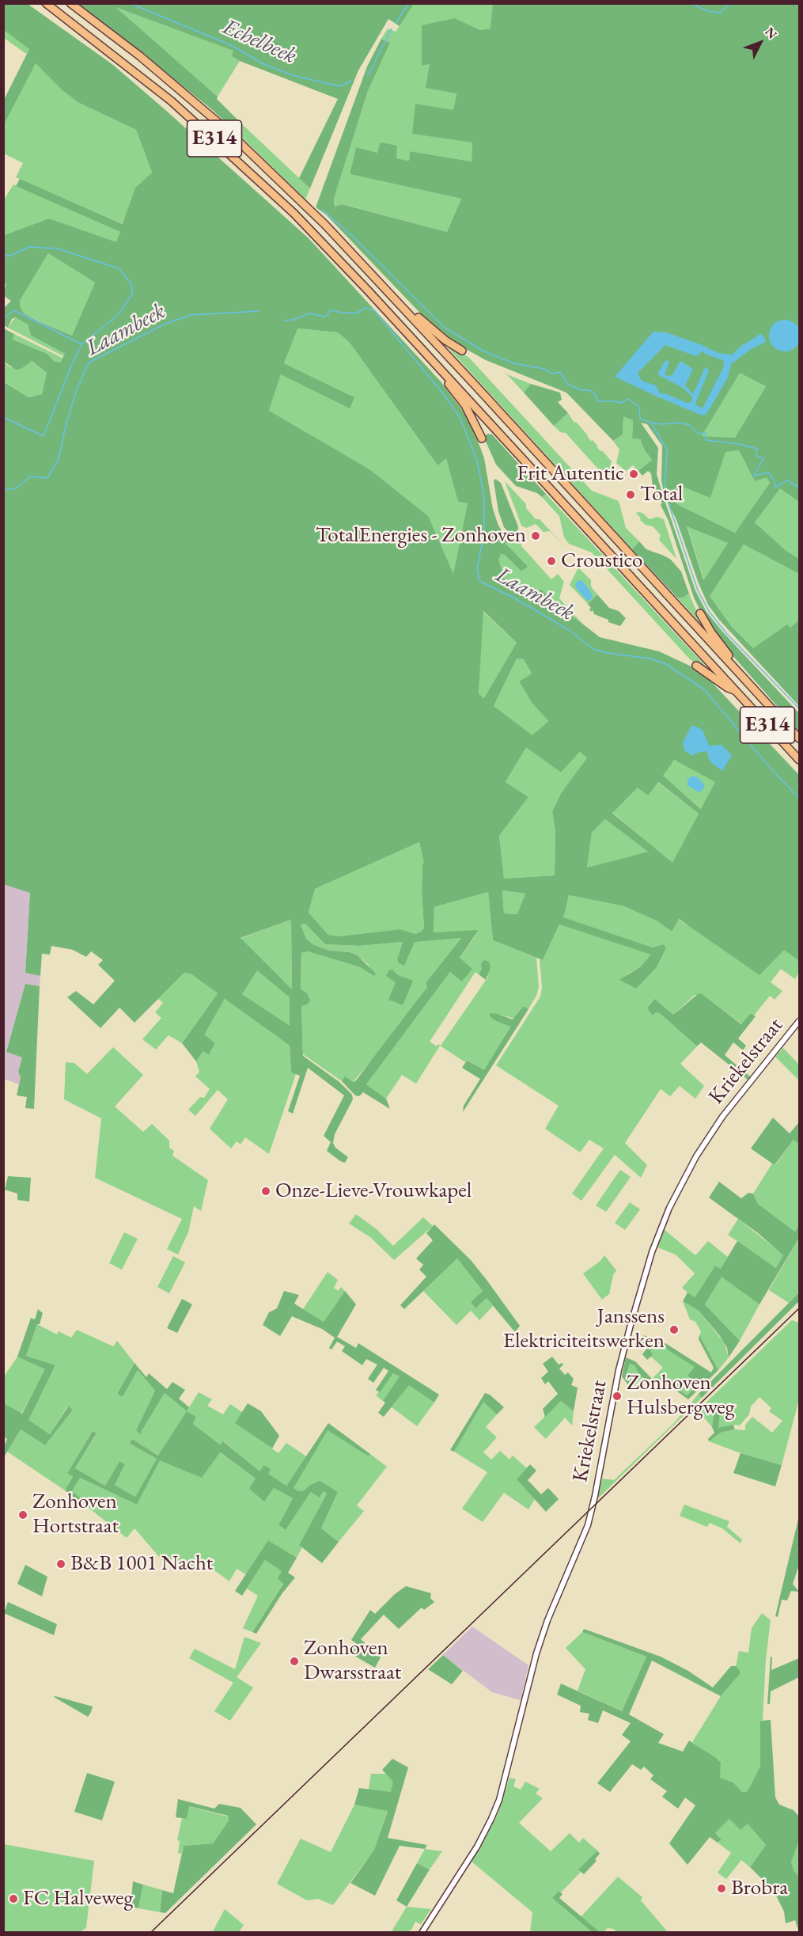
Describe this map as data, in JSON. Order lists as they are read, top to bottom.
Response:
{
  "streets": {
    "highway": ["E314"],
    "street": ["Kriekelstraat"]
  },
  "water": ["Echelbeek", "Laambeek"],
  "places": [
    "Frit Autentic",
    "Total",
    "TotalEnergies - Zonhoven",
    "Croustico",
    "Onze-Lieve-Vrouwkapel",
    "Janssens Elektriciteitswerken",
    "Zonhoven Hulsbergweg",
    "Zonhoven Hortstraat",
    "B&B 1001 Nacht",
    "Zonhoven Dwarsstraat",
    "Brobra",
    "FC Halveweg"
  ],
  "north": "top right"
}
